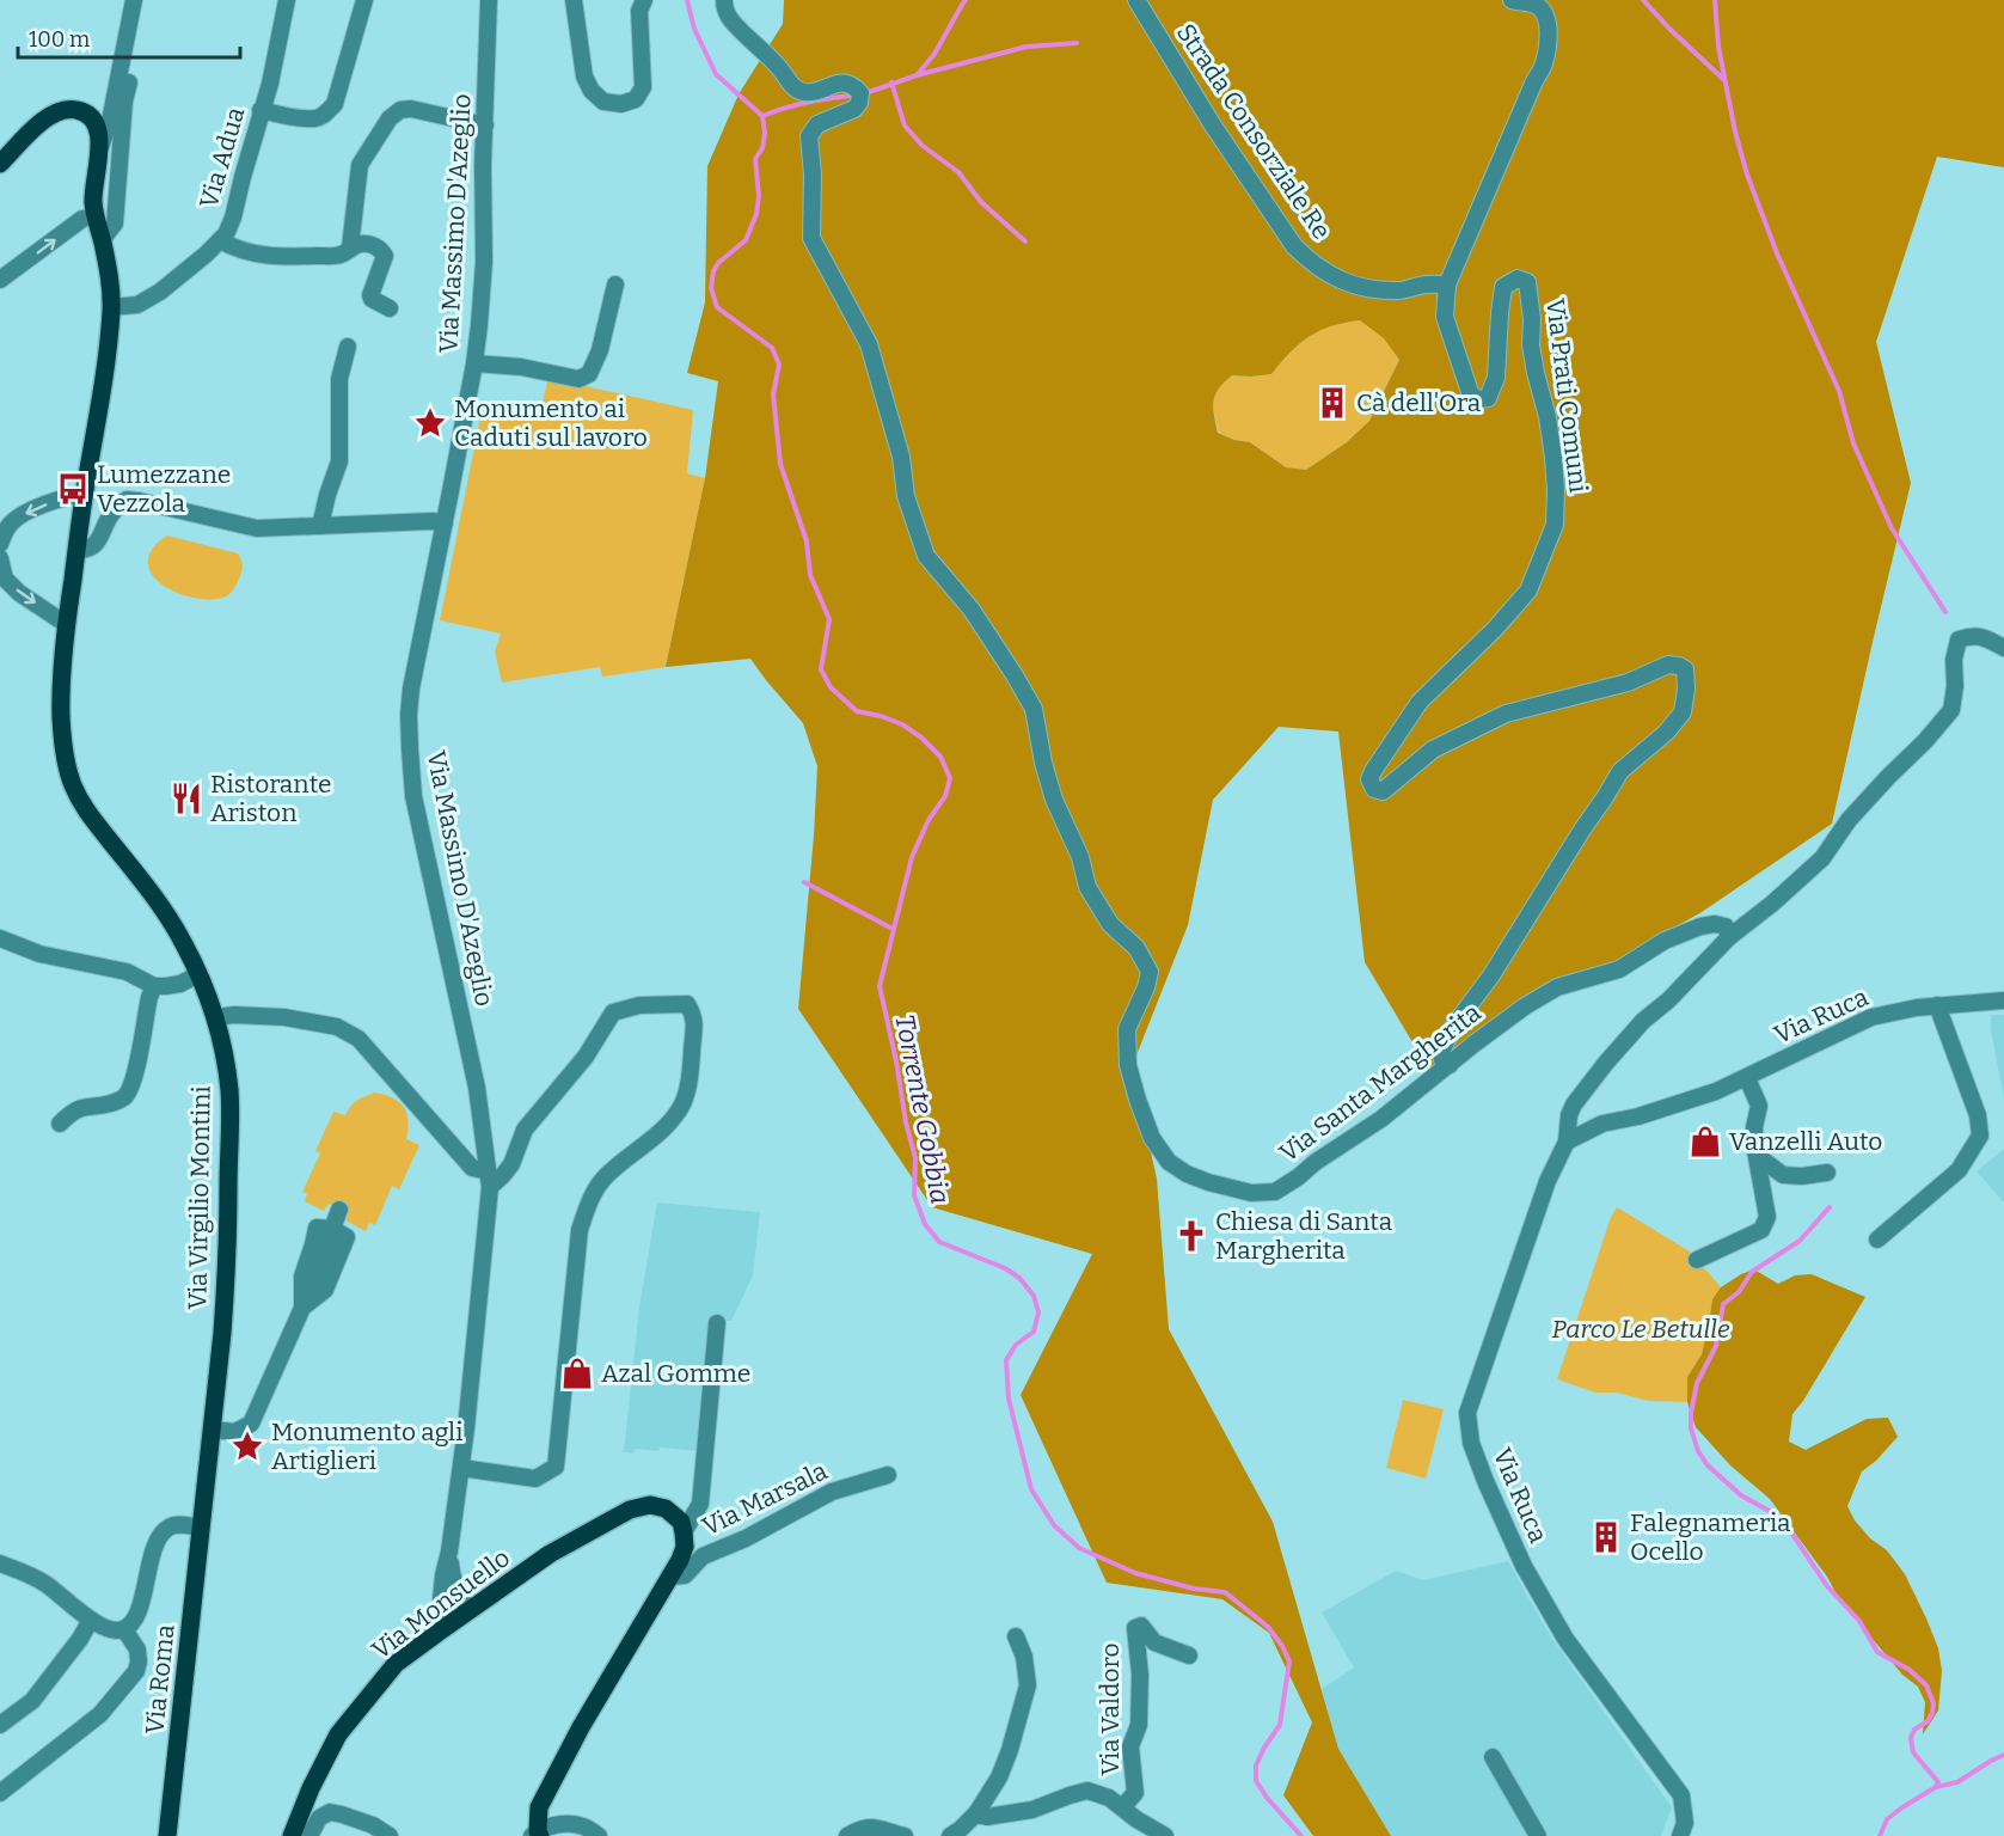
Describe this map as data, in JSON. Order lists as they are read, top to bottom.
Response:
{
  "streets": {
    "main road": ["Via Virgilio Montini", "Via Monsuello", "Via Roma"],
    "street": [
      "Strada Consorziale Re",
      "Via Adua",
      "Via Massimo D'Azeglio",
      "Via Prati Comuni",
      "Via Ruca",
      "Via Santa Margherita",
      "Via Marsala",
      "Via Valdoro"
    ]
  },
  "crossings": [
    ["Strada Consorziale Re", "Via Prati Comuni"],
    ["Via Adua", "Via Virgilio Montini"],
    ["Via Massimo D'Azeglio", "Via Monsuello"],
    ["Via Prati Comuni", "Via Santa Margherita"],
    ["Via Ruca", "Via Santa Margherita"],
    ["Via Virgilio Montini", "Via Roma"]
  ],
  "water": ["Torrente Gobbia"],
  "parks": ["Parco Le Betulle"],
  "places": {
    "building": ["Cà dell'Ora", "Falegnameria Ocello"],
    "place": ["Monumento ai Caduti sul lavoro", "Monumento agli Artiglieri"],
    "bus stop": ["Lumezzane Vezzola"],
    "restaurant": ["Ristorante Ariston"],
    "shop": ["Vanzelli Auto", "Azal Gomme"],
    "church": ["Chiesa di Santa Margherita"]
  },
  "scale_bar": "100 m"
}
